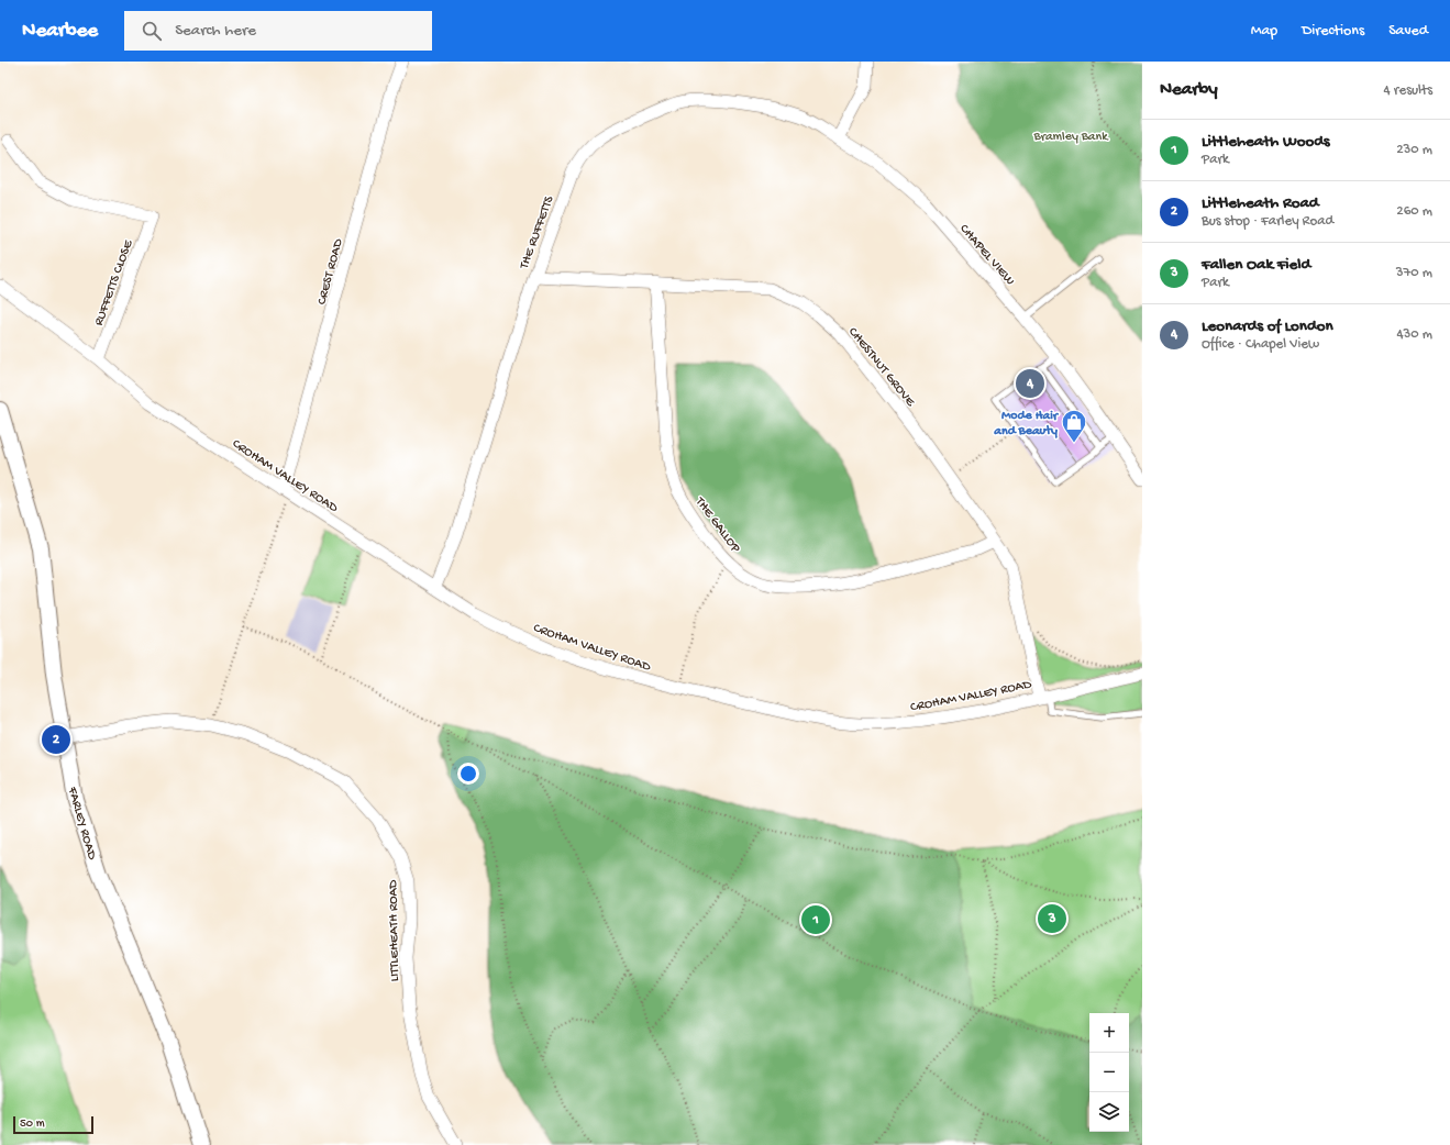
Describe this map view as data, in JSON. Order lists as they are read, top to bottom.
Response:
{
  "streets": {
    "street": [
      "THE RUFFETTS",
      "CHAPEL VIEW",
      "CREST ROAD",
      "RUFFETTS CLOSE",
      "CHESTNUT GROVE",
      "CROHAM VALLEY ROAD",
      "THE GALLOP",
      "FARLEY ROAD",
      "LITTLEHEATH ROAD"
    ]
  },
  "crossings": [
    ["THE RUFFETTS", "CHAPEL VIEW"],
    ["THE RUFFETTS", "CHESTNUT GROVE"],
    ["THE RUFFETTS", "CROHAM VALLEY ROAD"],
    ["CREST ROAD", "CROHAM VALLEY ROAD"],
    ["RUFFETTS CLOSE", "CROHAM VALLEY ROAD"],
    ["CHESTNUT GROVE", "CROHAM VALLEY ROAD"],
    ["CHESTNUT GROVE", "THE GALLOP"],
    ["FARLEY ROAD", "LITTLEHEATH ROAD"]
  ],
  "parks": ["Bramley Bank"],
  "places": {
    "shop": ["Mode Hair and Beauty"]
  },
  "scale_bar": "50 m",
  "page": {
    "header": "Nearbee",
    "search": "Search here",
    "nav": ["Map", "Directions", "Saved"],
    "heading": ["Nearby", "4 results"],
    "list": [
      {
        "mark": "1",
        "name": "Littleheath Woods",
        "note": "Park",
        "value": "230 m"
      },
      {
        "mark": "2",
        "name": "Littleheath Road",
        "note": "Bus stop · Farley Road",
        "value": "260 m"
      },
      {
        "mark": "3",
        "name": "Fallen Oak Field",
        "note": "Park",
        "value": "370 m"
      },
      {
        "mark": "4",
        "name": "Leonards of London",
        "note": "Office · Chapel View",
        "value": "430 m"
      }
    ],
    "pins": [
      "4",
      "2",
      "3",
      "1"
    ],
    "map_buttons": ["+", "−"],
    "scale": "50 m"
  }
}
